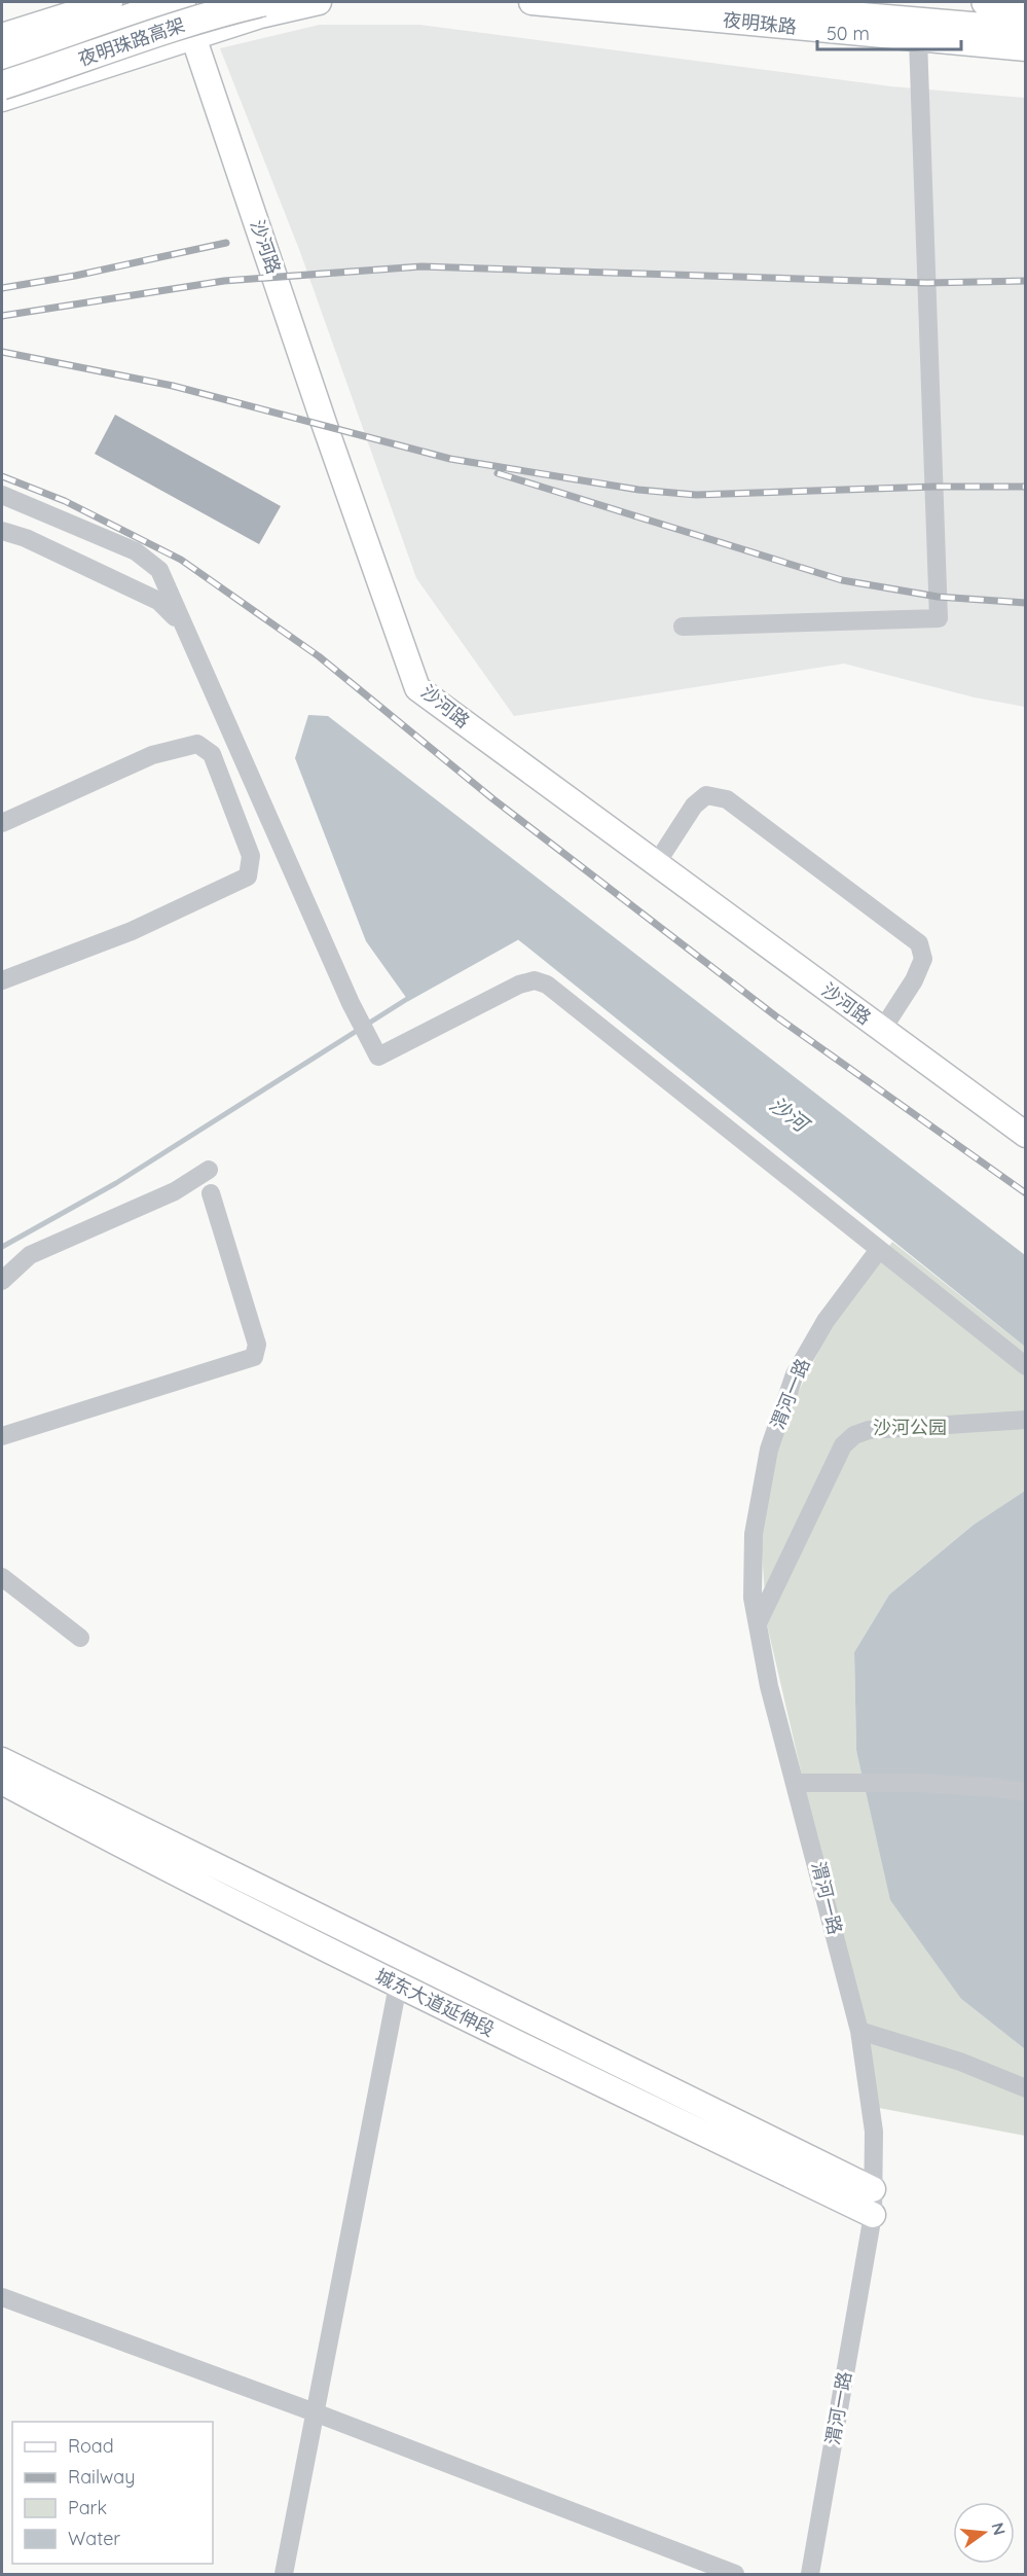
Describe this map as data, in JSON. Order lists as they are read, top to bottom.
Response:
{
  "streets": {
    "highway": ["夜明珠路高架"],
    "main road": ["夜明珠路", "沙河路", "城东大道延伸段"],
    "street": ["渭河一路"]
  },
  "crossings": [
    ["渭河一路", "城东大道延伸段"]
  ],
  "water": ["沙河"],
  "parks": ["沙河公园"],
  "legend": [
    "Road",
    "Railway",
    "Park",
    "Water"
  ],
  "scale_bar": "50 m",
  "north": "right"
}
